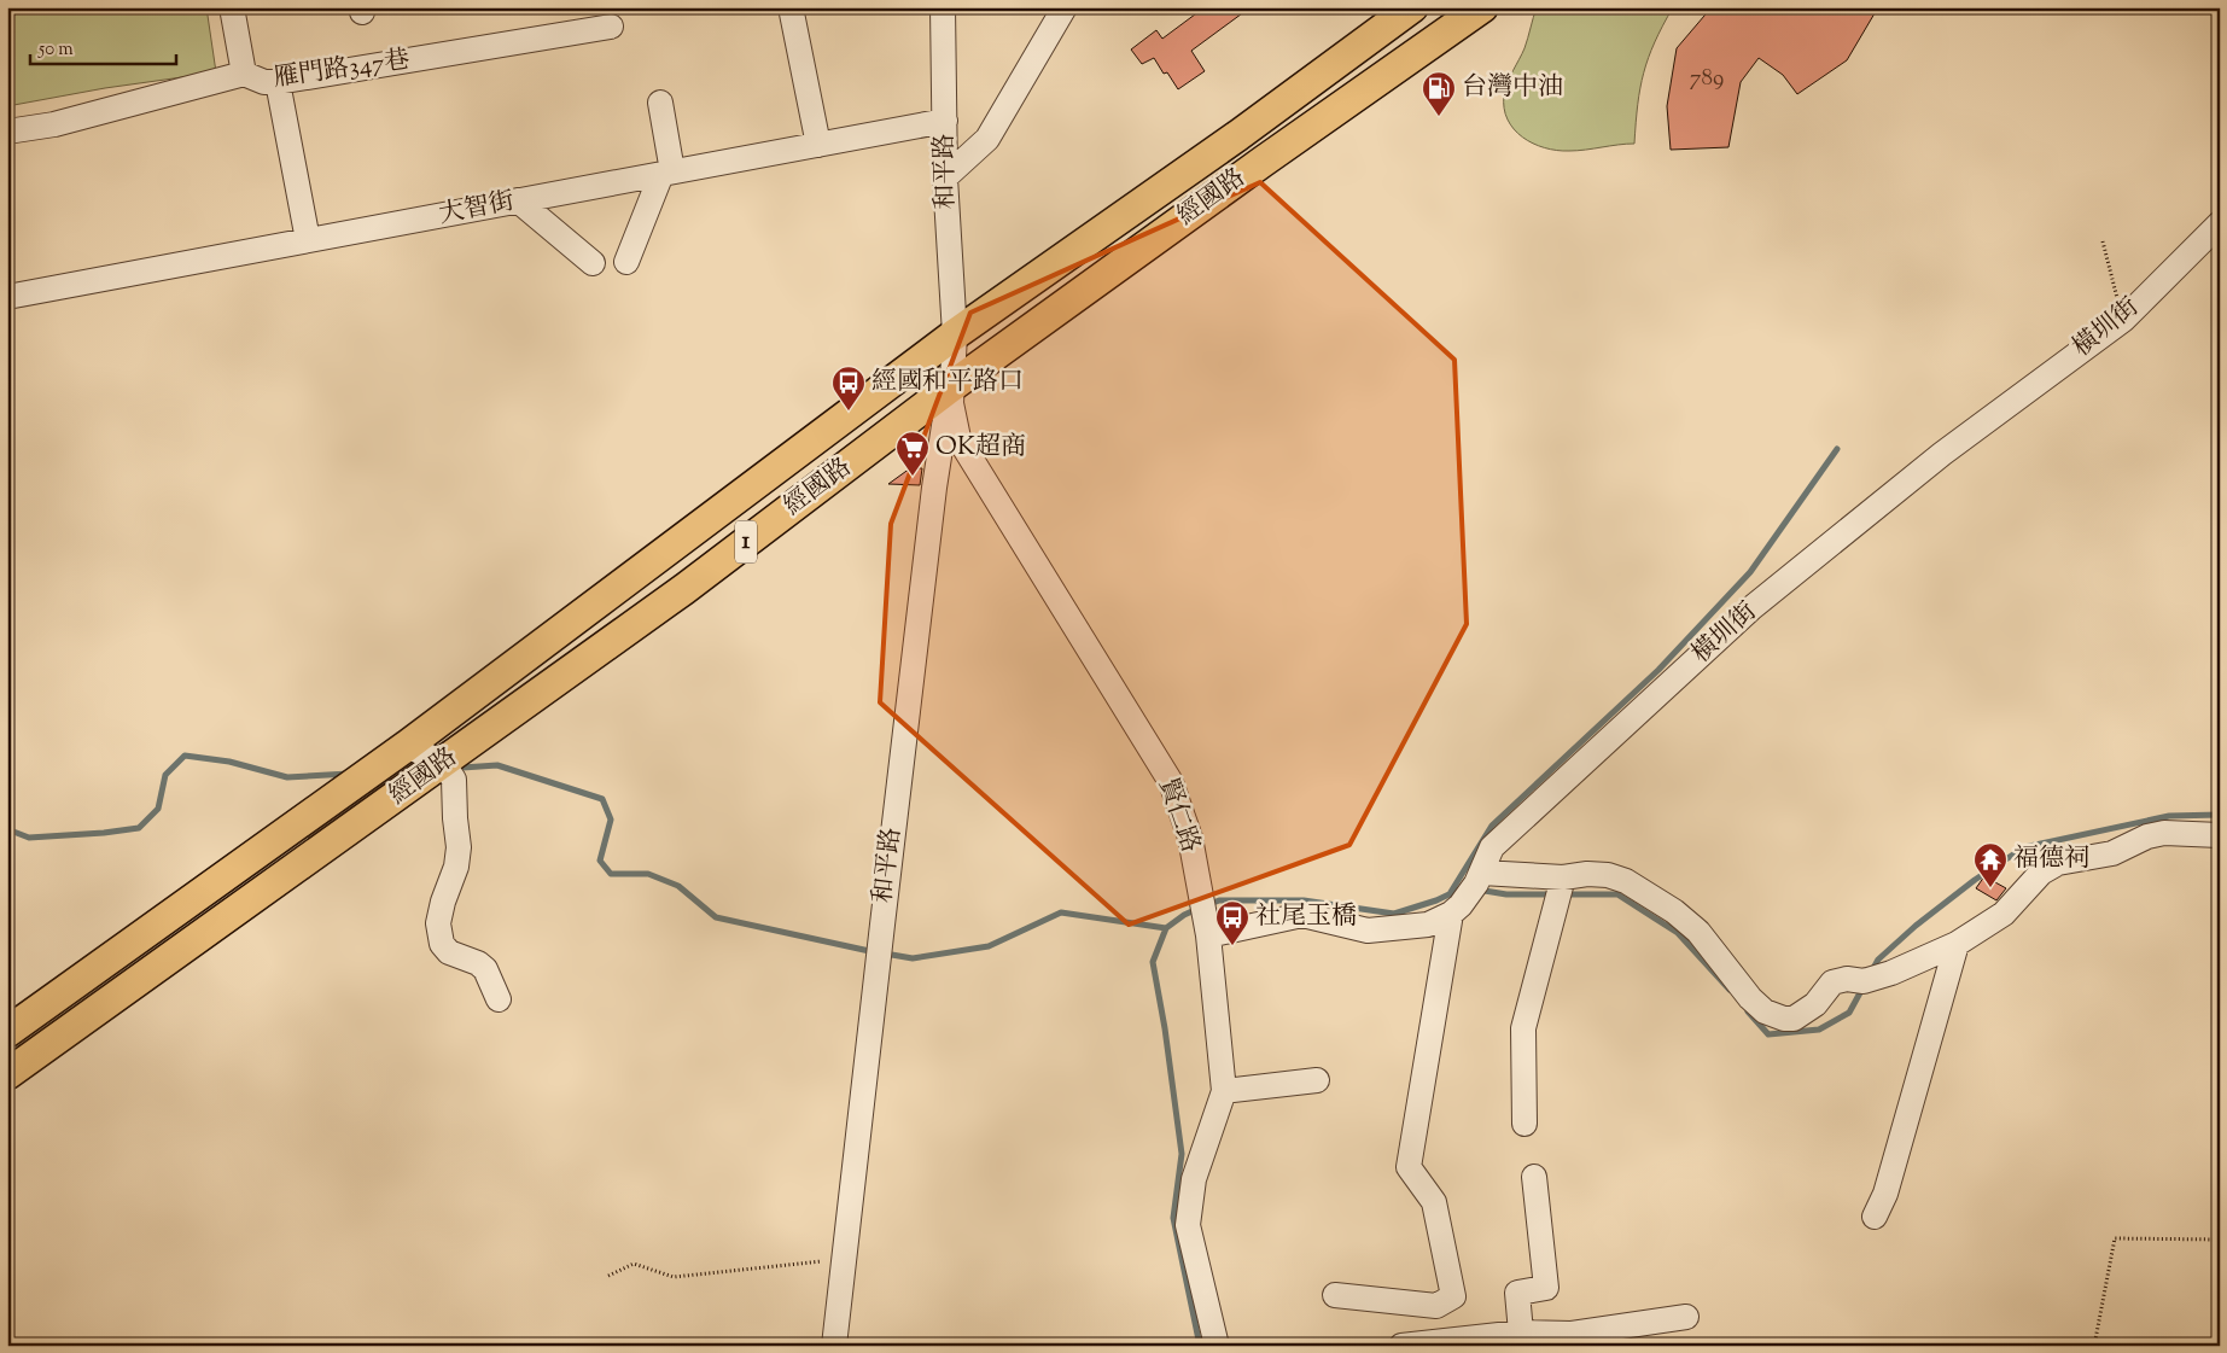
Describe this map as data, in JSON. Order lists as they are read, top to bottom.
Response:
{
  "streets": {
    "main road": ["經國路", "1"],
    "street": [
      "雁門路347巷",
      "和平路",
      "大智街",
      "橫圳街",
      "賢仁路"
    ]
  },
  "crossings": [
    ["和平路", "經國路"],
    ["和平路", "大智街"],
    ["和平路", "賢仁路"],
    ["經國路", "賢仁路"],
    ["橫圳街", "賢仁路"]
  ],
  "places": {
    "fuel station": ["台灣中油"],
    "bus stop": ["經國和平路口", "社尾玉橋"],
    "supermarket": ["OK超商"],
    "temple": ["福德祠"]
  },
  "house_numbers": ["789"],
  "scale_bar": "50 m"
}
